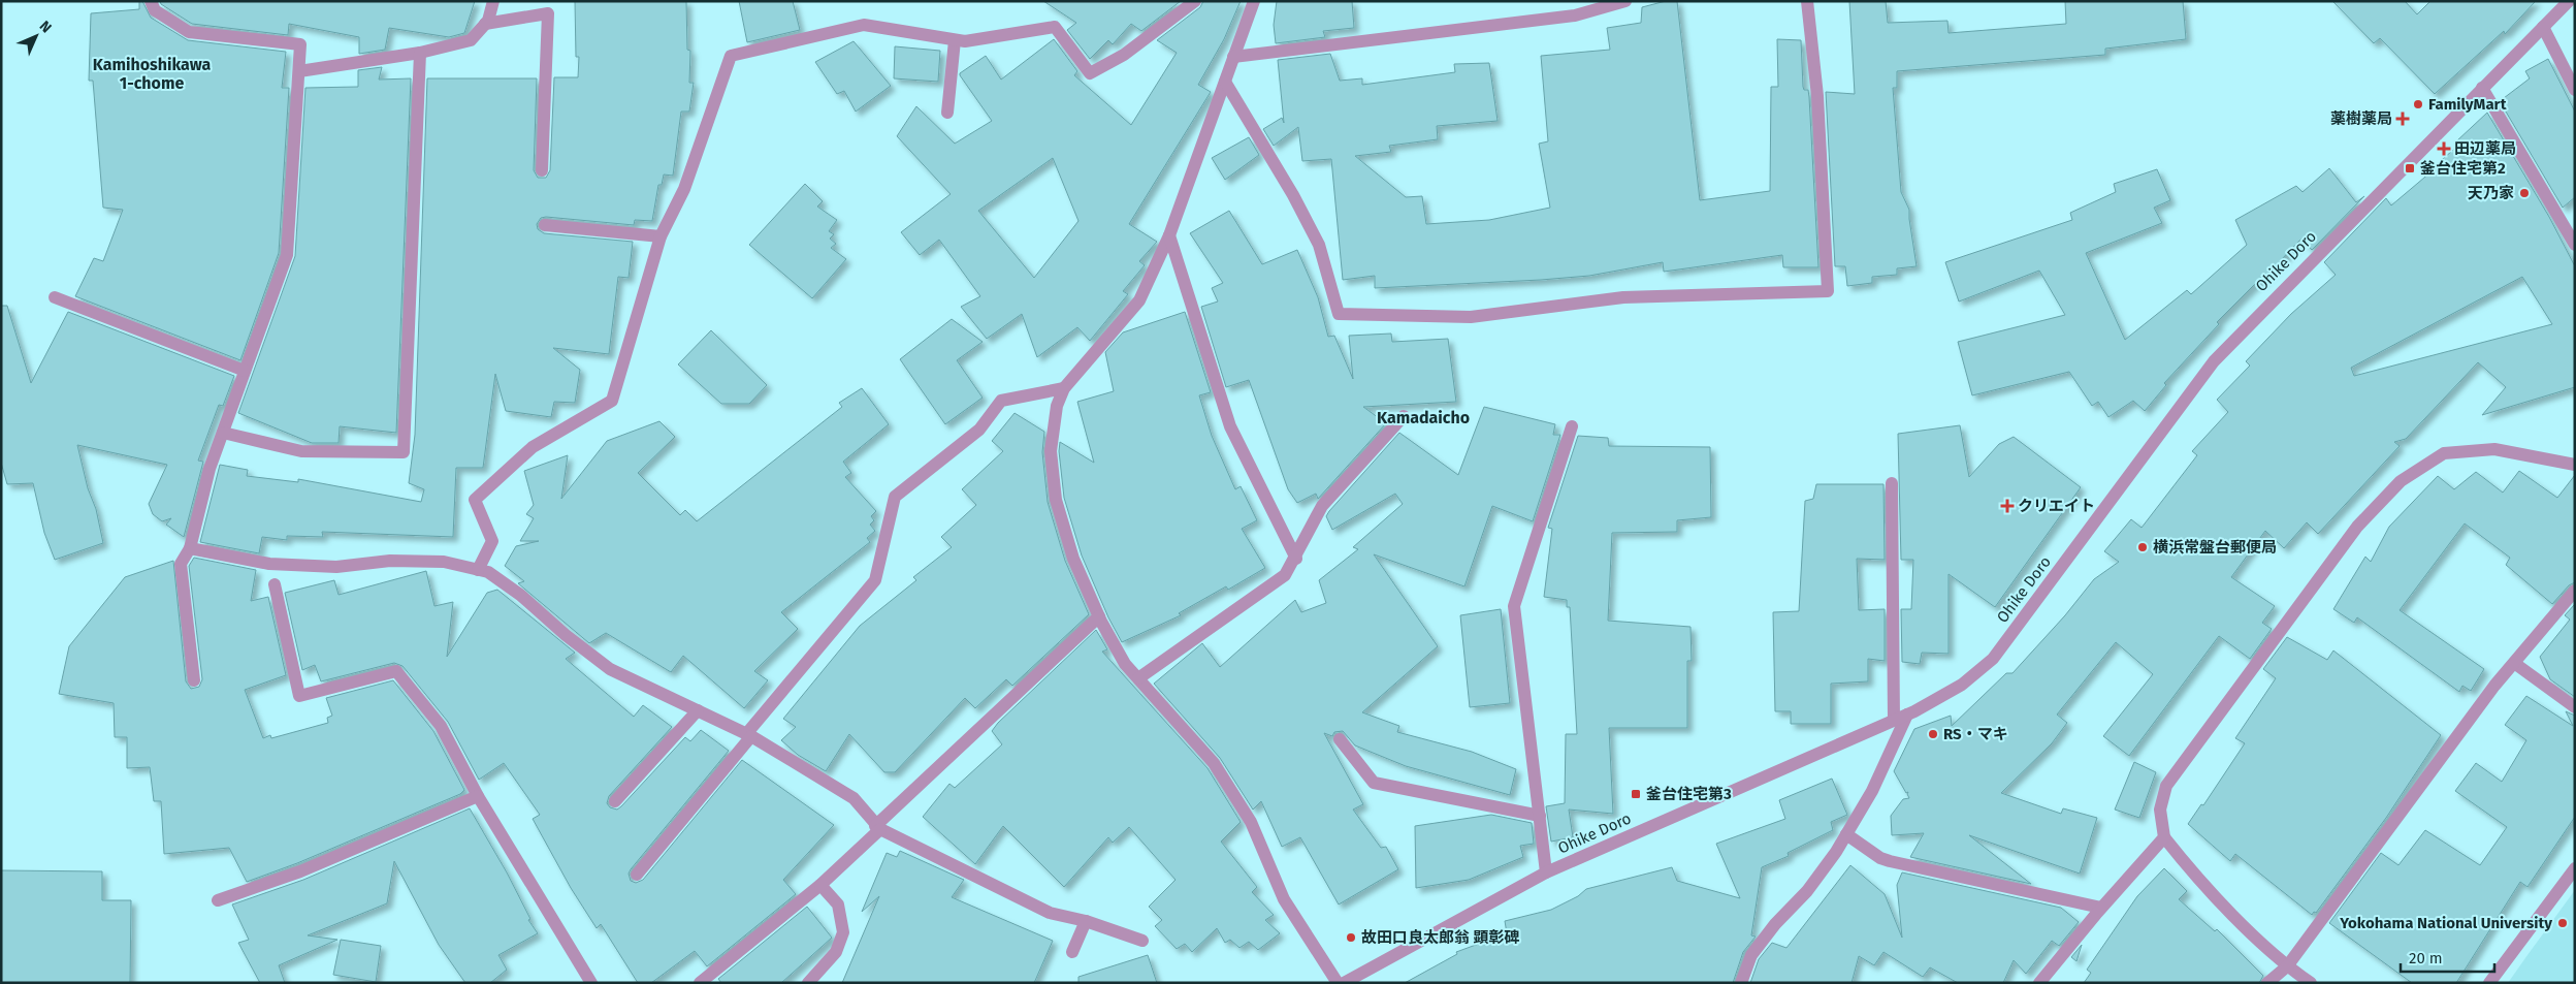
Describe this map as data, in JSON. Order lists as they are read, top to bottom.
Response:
{
  "streets": {
    "street": ["Ohike Doro"]
  },
  "districts": ["Kamihoshikawa 1-chome", "Kamadaicho"],
  "places": {
    "other": [
      "FamilyMart",
      "天乃家",
      "横浜常盤台郵便局",
      "RS・マキ",
      "Yokohama National University",
      "故田口良太郎翁 顕彰碑"
    ],
    "health": ["薬樹薬局", "田辺薬局", "クリエイト"],
    "transit": ["釜台住宅第2", "釜台住宅第3"]
  },
  "scale_bar": "20 m",
  "north": "top right"
}
